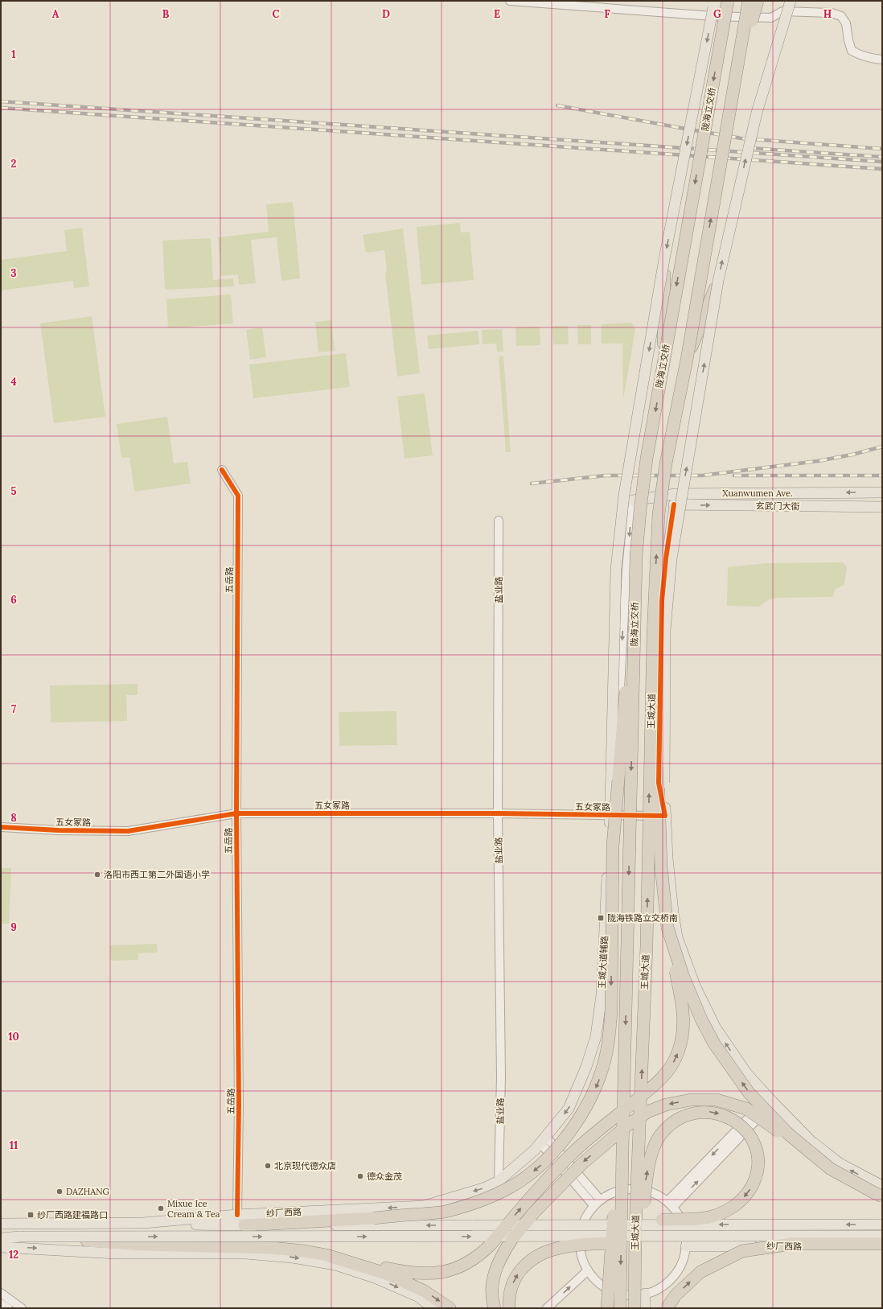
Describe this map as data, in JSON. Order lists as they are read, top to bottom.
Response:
{
  "streets": {
    "highway": ["陇海立交桥", "王城大道"],
    "main road": [
      "Xuanwumen Ave.",
      "玄武门大街",
      "王城大道辅路",
      "纱厂西路"
    ],
    "street": ["五岳路", "盐业路", "五女冢路"]
  },
  "crossings": [
    ["陇海立交桥", "王城大道"],
    ["五岳路", "五女冢路"],
    ["五岳路", "纱厂西路"],
    ["盐业路", "五女冢路"],
    ["盐业路", "纱厂西路"],
    ["五女冢路", "王城大道辅路"],
    ["王城大道辅路", "纱厂西路"]
  ],
  "one_way": ["Xuanwumen Ave.", "玄武门大街"],
  "places": {
    "other": [
      "洛阳市西工第二外国语小学",
      "北京现代德众店",
      "德众金茂",
      "DAZHANG",
      "Mixue Ice Cream & Tea"
    ],
    "transit": ["陇海铁路立交桥南", "纱厂西路建福路口"]
  },
  "grid": {
    "columns": [
      "A",
      "B",
      "C",
      "D",
      "E",
      "F",
      "G",
      "H"
    ],
    "rows": [
      "1",
      "2",
      "3",
      "4",
      "5",
      "6",
      "7",
      "8",
      "9",
      "10",
      "11",
      "12"
    ]
  }
}
